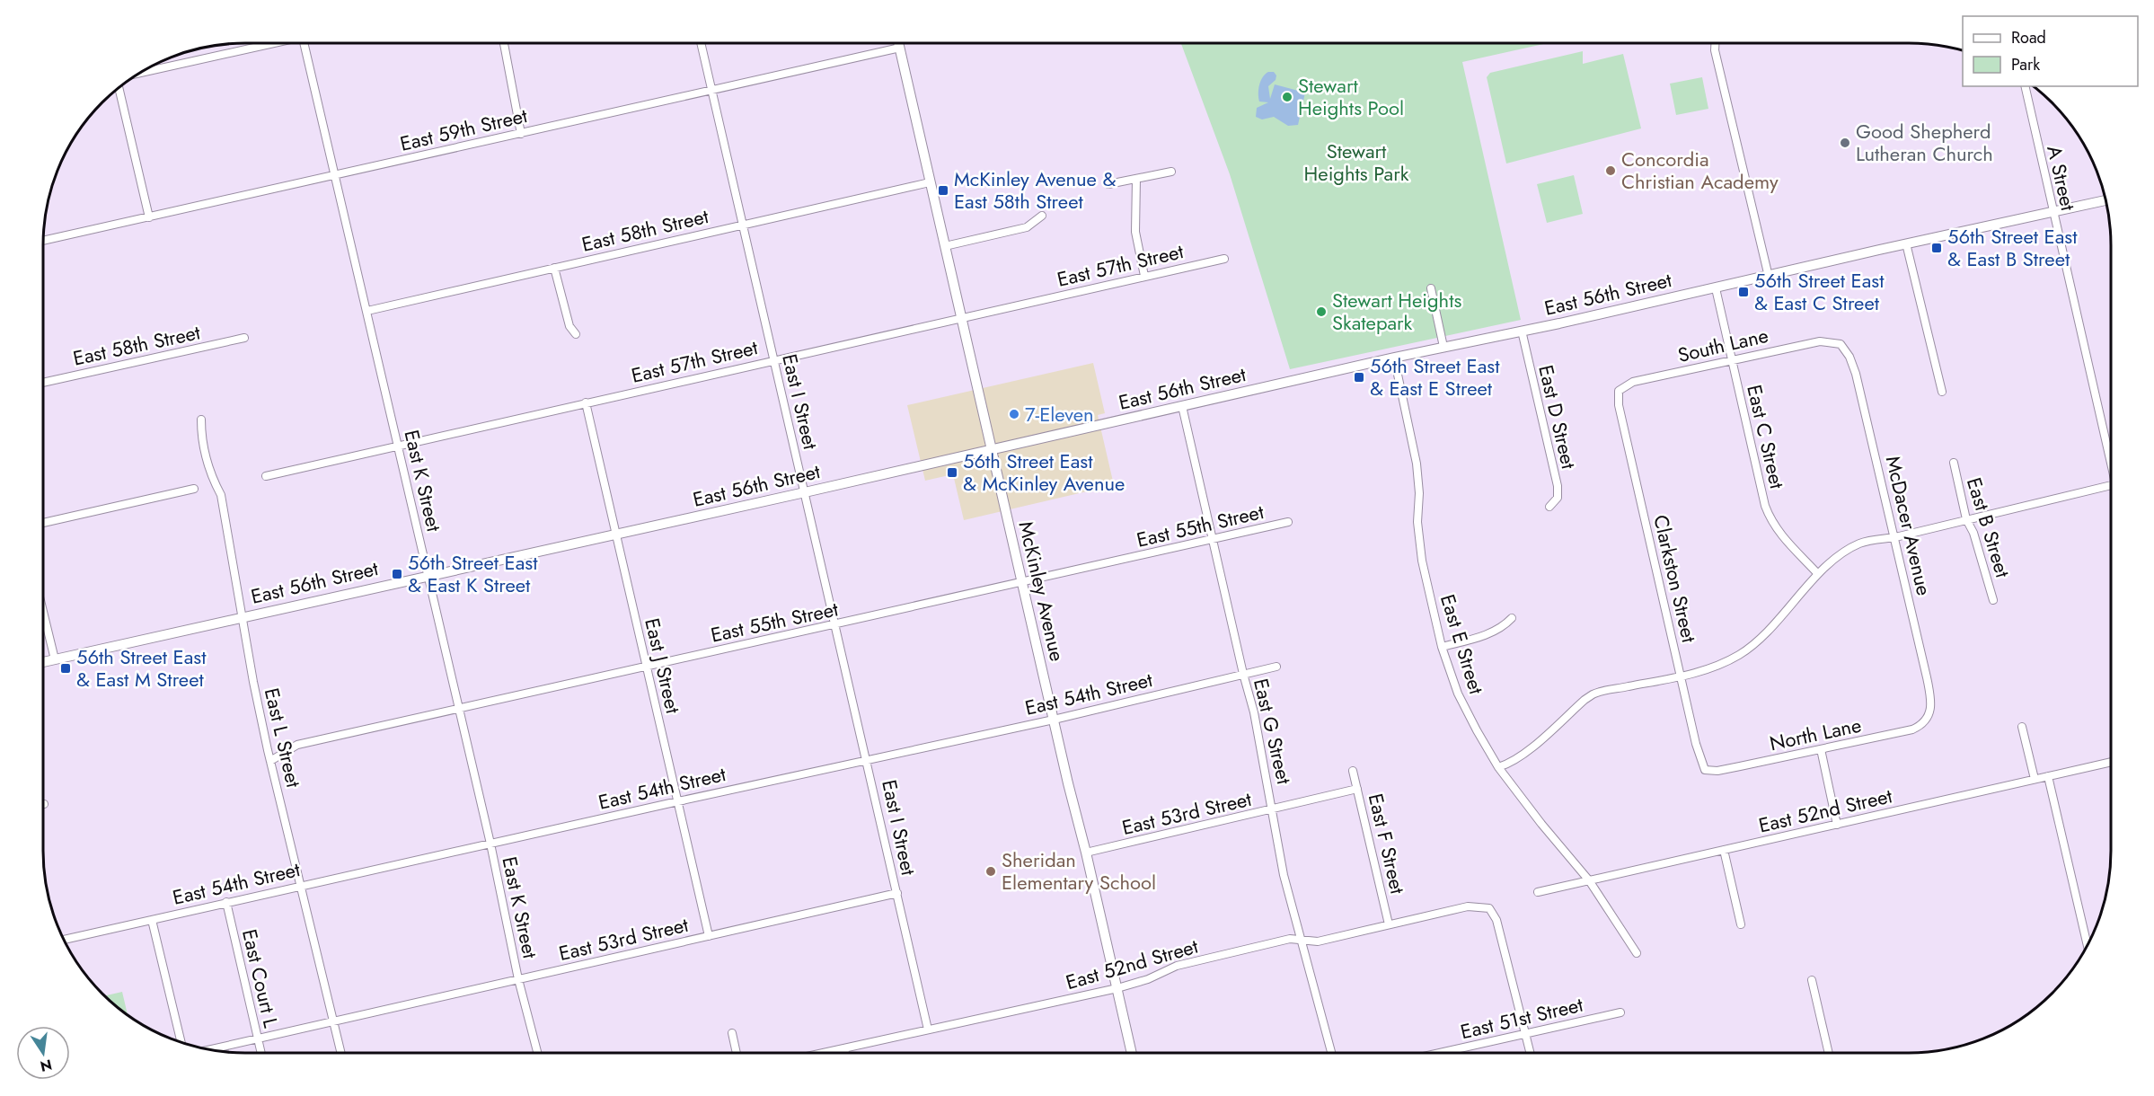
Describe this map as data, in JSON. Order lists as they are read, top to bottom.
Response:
{
  "streets": {
    "street": [
      "East 59th Street",
      "A Street",
      "East 58th Street",
      "East 57th Street",
      "East 56th Street",
      "South Lane",
      "East I Street",
      "East D Street",
      "East C Street",
      "East K Street",
      "East 55th Street",
      "McDacer Avenue",
      "East B Street",
      "Clarkston Street",
      "McKinley Avenue",
      "East E Street",
      "East J Street",
      "East 54th Street",
      "East G Street",
      "North Lane",
      "East L Street",
      "East 52nd Street",
      "East 53rd Street",
      "East F Street",
      "East Court L",
      "East 51st Street"
    ]
  },
  "crossings": [
    ["East 59th Street", "East I Street"],
    ["East 59th Street", "East K Street"],
    ["East 59th Street", "McKinley Avenue"],
    ["A Street", "East 56th Street"],
    ["East 58th Street", "East I Street"],
    ["East 58th Street", "East K Street"],
    ["East 58th Street", "McKinley Avenue"],
    ["East 57th Street", "East I Street"],
    ["East 57th Street", "East K Street"],
    ["East 57th Street", "McKinley Avenue"],
    ["East 57th Street", "East J Street"],
    ["East 56th Street", "East I Street"],
    ["East 56th Street", "East D Street"],
    ["East 56th Street", "East C Street"],
    ["East 56th Street", "East K Street"],
    ["East 56th Street", "McKinley Avenue"],
    ["East 56th Street", "East E Street"],
    ["East 56th Street", "East J Street"],
    ["East 56th Street", "East G Street"],
    ["East 56th Street", "East L Street"],
    ["South Lane", "East C Street"],
    ["South Lane", "McDacer Avenue"],
    ["South Lane", "Clarkston Street"],
    ["East I Street", "East 55th Street"],
    ["East I Street", "East 54th Street"],
    ["East I Street", "East 52nd Street"],
    ["East I Street", "East 53rd Street"],
    ["East K Street", "East 55th Street"],
    ["East K Street", "East 54th Street"],
    ["East K Street", "East 53rd Street"],
    ["East 55th Street", "McKinley Avenue"],
    ["East 55th Street", "East J Street"],
    ["East 55th Street", "East G Street"],
    ["East 55th Street", "East L Street"],
    ["McDacer Avenue", "North Lane"],
    ["Clarkston Street", "North Lane"],
    ["McKinley Avenue", "East 54th Street"],
    ["McKinley Avenue", "East 52nd Street"],
    ["McKinley Avenue", "East 53rd Street"],
    ["East E Street", "East 52nd Street"],
    ["East J Street", "East 54th Street"],
    ["East J Street", "East 53rd Street"],
    ["East 54th Street", "East G Street"],
    ["East 54th Street", "East L Street"],
    ["East 54th Street", "East Court L"],
    ["East G Street", "East 52nd Street"],
    ["East G Street", "East 53rd Street"],
    ["East L Street", "East 53rd Street"],
    ["East 52nd Street", "East F Street"],
    ["East 52nd Street", "East 51st Street"],
    ["East 53rd Street", "East F Street"],
    ["East 53rd Street", "East Court L"]
  ],
  "parks": ["Stewart Heights Park"],
  "places": {
    "other": [
      "Stewart Heights Pool",
      "Good Shepherd Lutheran Church",
      "Concordia Christian Academy",
      "Stewart Heights Skatepark",
      "7-Eleven",
      "Sheridan Elementary School"
    ],
    "transit": [
      "McKinley Avenue & East 58th Street",
      "56th Street East & East B Street",
      "56th Street East & East C Street",
      "56th Street East & East E Street",
      "56th Street East & McKinley Avenue",
      "56th Street East & East K Street",
      "56th Street East & East M Street"
    ]
  },
  "legend": ["Road", "Park"],
  "north": "bottom"
}
